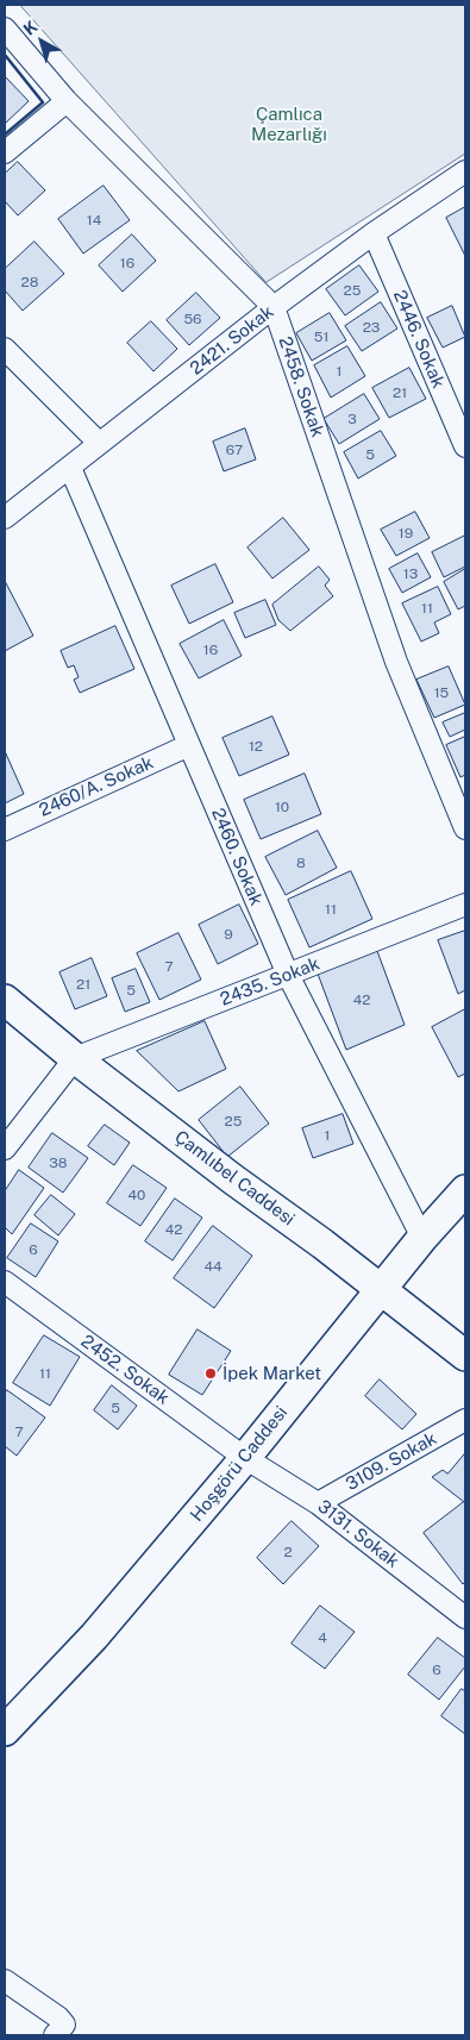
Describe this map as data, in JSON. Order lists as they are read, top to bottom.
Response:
{
  "streets": {
    "street": [
      "2446. Sokak",
      "2421. Sokak",
      "2458. Sokak",
      "2460/A. Sokak",
      "2460. Sokak",
      "2435. Sokak",
      "Çamlıbel Caddesi",
      "2452. Sokak",
      "3109. Sokak",
      "Hoşgörü Caddesi",
      "3131. Sokak"
    ]
  },
  "crossings": [
    ["2446. Sokak", "2421. Sokak"],
    ["2421. Sokak", "2458. Sokak"],
    ["2421. Sokak", "2460. Sokak"],
    ["2460/A. Sokak", "2460. Sokak"],
    ["2460. Sokak", "2435. Sokak"],
    ["2460. Sokak", "Hoşgörü Caddesi"],
    ["2435. Sokak", "Çamlıbel Caddesi"],
    ["Çamlıbel Caddesi", "Hoşgörü Caddesi"],
    ["2452. Sokak", "Hoşgörü Caddesi"],
    ["2452. Sokak", "3131. Sokak"],
    ["3109. Sokak", "3131. Sokak"],
    ["Hoşgörü Caddesi", "3131. Sokak"]
  ],
  "parks": ["Çamlıca Mezarlığı"],
  "places": ["İpek Market"],
  "house_numbers": [
    "14",
    "16",
    "28",
    "25",
    "56",
    "23",
    "51",
    "1",
    "21",
    "3",
    "67",
    "5",
    "19",
    "13",
    "11",
    "16",
    "15",
    "12",
    "10",
    "8",
    "11",
    "9",
    "7",
    "21",
    "5",
    "42",
    "25",
    "1",
    "38",
    "40",
    "42",
    "6",
    "44",
    "11",
    "5",
    "7",
    "2",
    "4",
    "6"
  ],
  "north": "top left"
}
